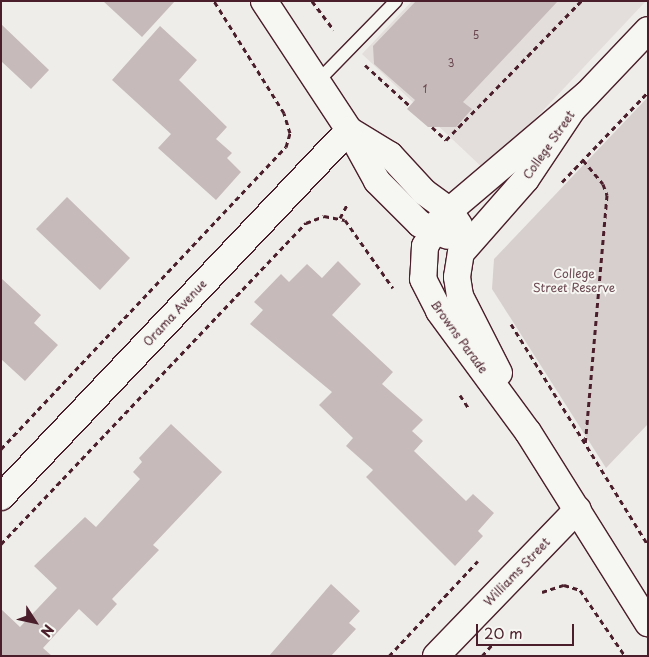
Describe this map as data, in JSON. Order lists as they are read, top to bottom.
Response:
{
  "streets": {
    "street": [
      "College Street",
      "Orama Avenue",
      "Browns Parade",
      "Williams Street"
    ]
  },
  "crossings": [
    ["College Street", "Browns Parade"],
    ["Browns Parade", "Williams Street"]
  ],
  "parks": ["College Street Reserve"],
  "house_numbers": ["5", "3", "1"],
  "scale_bar": "20 m",
  "north": "bottom right"
}
